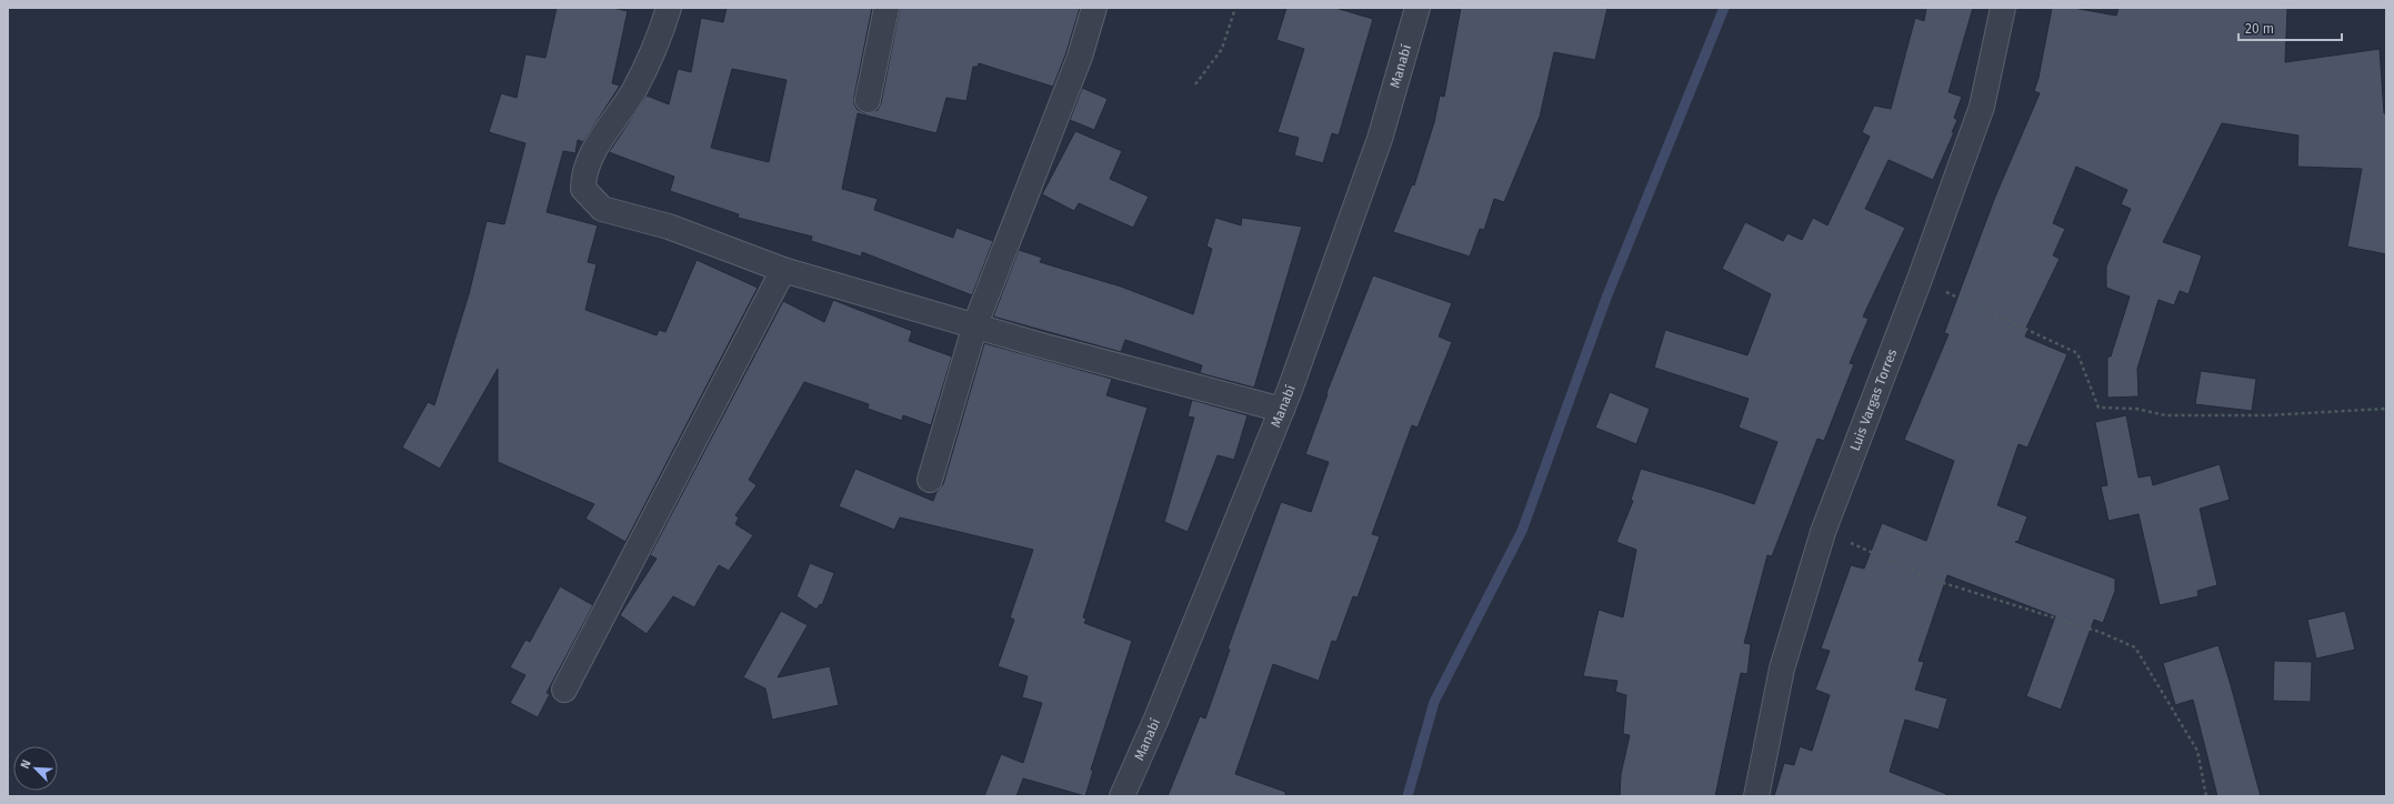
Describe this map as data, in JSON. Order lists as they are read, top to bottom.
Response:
{
  "streets": {
    "street": ["Manabí", "Luis Vargas Torres"]
  },
  "scale_bar": "20 m",
  "north": "top left"
}
